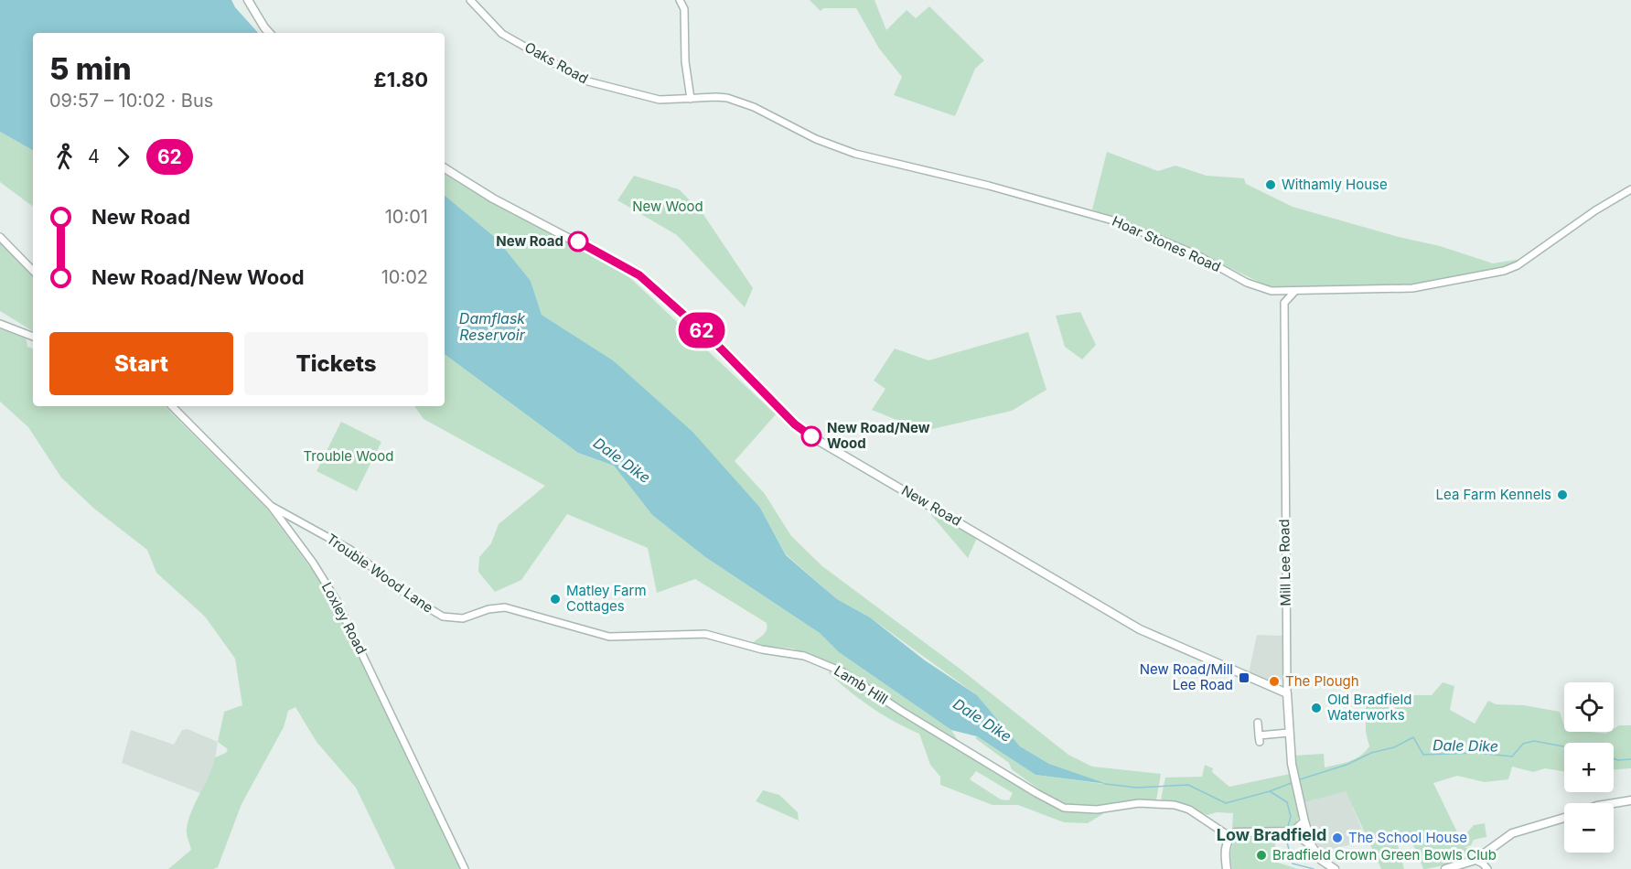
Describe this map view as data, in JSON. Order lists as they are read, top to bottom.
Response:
{
  "streets": {
    "street": [
      "Oaks Road",
      "Hoar Stones Road",
      "New Road",
      "Mill Lee Road",
      "Trouble Wood Lane",
      "Loxley Road",
      "Lamb Hill"
    ]
  },
  "crossings": [
    ["Oaks Road", "Hoar Stones Road"],
    ["New Road", "Mill Lee Road"],
    ["Trouble Wood Lane", "Loxley Road"],
    ["Trouble Wood Lane", "Lamb Hill"]
  ],
  "districts": ["Low Bradfield"],
  "water": ["Damflask Reservoir", "Dale Dike"],
  "parks": ["New Wood", "Trouble Wood"],
  "places": {
    "other": [
      "Withamly House",
      "New Road",
      "New Road/New Wood",
      "Lea Farm Kennels",
      "Matley Farm Cottages",
      "The Plough",
      "Old Bradfield Waterworks",
      "The School House",
      "Bradfield Crown Green Bowls Club"
    ],
    "transit": ["New Road/Mill Lee Road"]
  },
  "lines": ["bus line 62"],
  "page": {
    "on_map": "62",
    "heading": ["5 min", "09:57 – 10:02 · Bus", "£1.80"],
    "legs": ["4", "62"],
    "list": [
      {
        "name": "New Road",
        "value": "10:01"
      },
      {
        "name": "New Road/New Wood",
        "value": "10:02"
      }
    ],
    "buttons": ["Start", "Tickets"],
    "map_buttons": ["+", "−"]
  }
}
